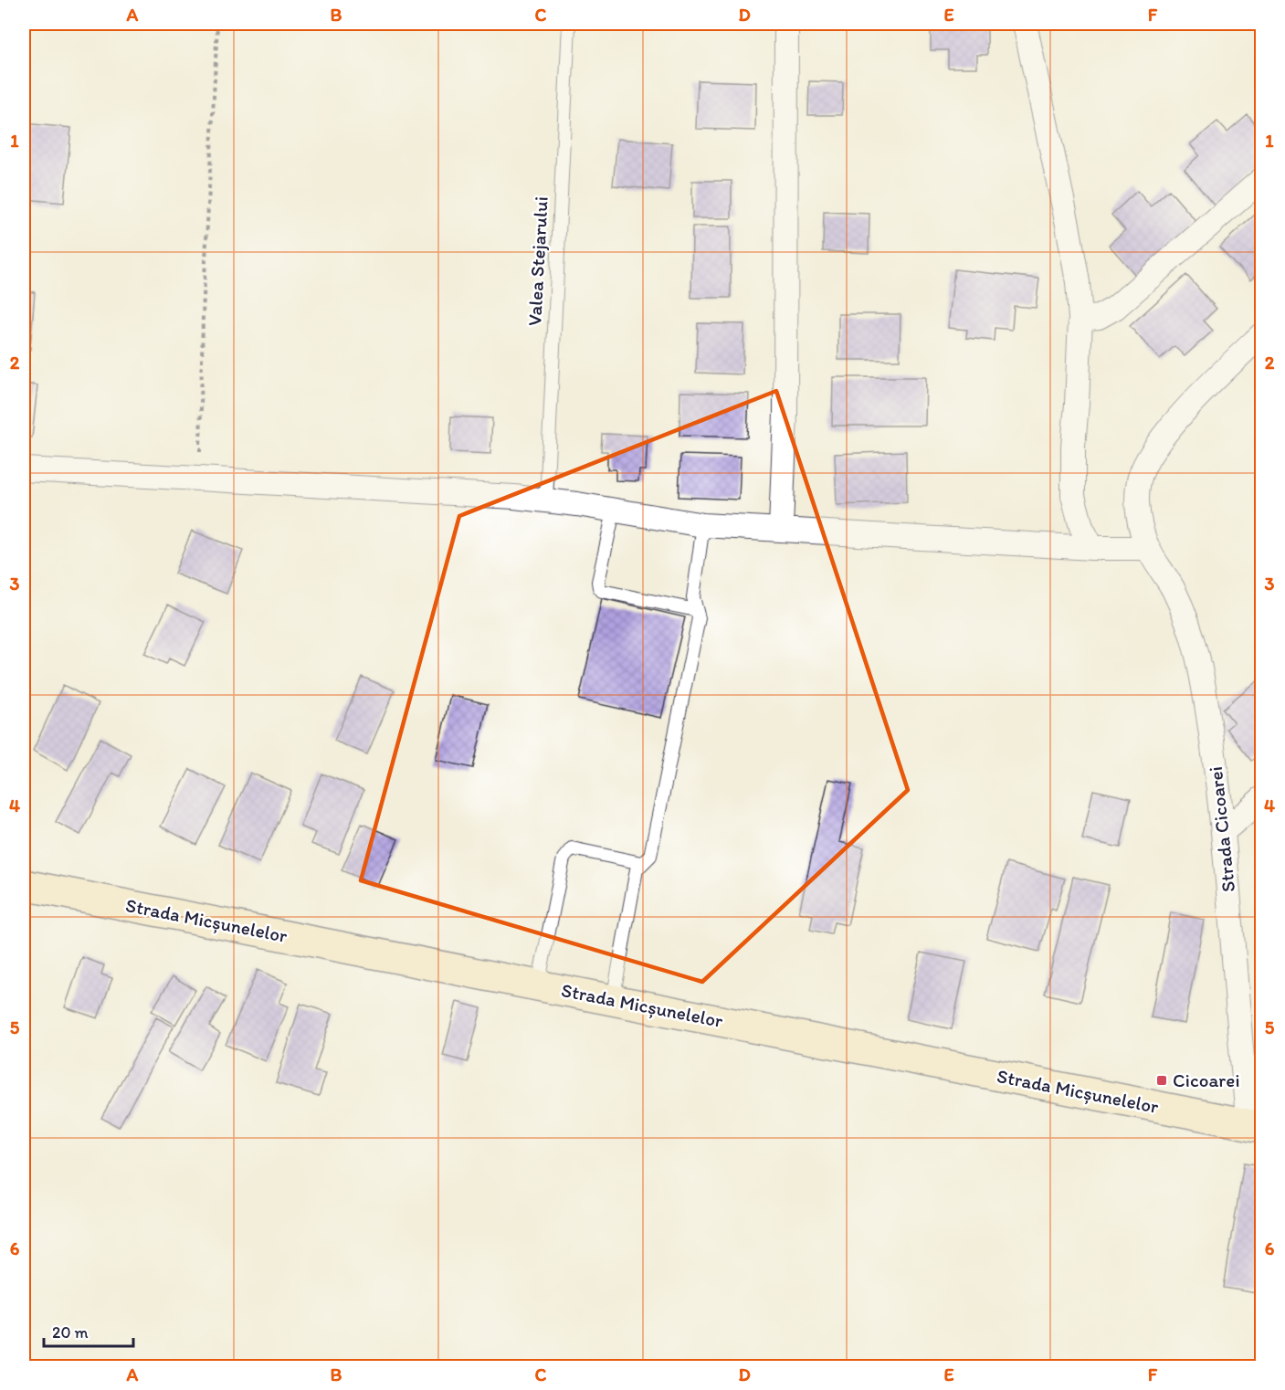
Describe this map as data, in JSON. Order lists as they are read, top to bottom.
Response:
{
  "streets": {
    "street": ["Strada Cicoarei", "Strada Micșunelelor"],
    "lane": ["Valea Stejarului"]
  },
  "crossings": [
    ["Strada Cicoarei", "Strada Micșunelelor"]
  ],
  "places": {
    "transit": ["Cicoarei"]
  },
  "scale_bar": "20 m",
  "grid": {
    "columns": [
      "A",
      "B",
      "C",
      "D",
      "E",
      "F"
    ],
    "rows": [
      "1",
      "2",
      "3",
      "4",
      "5",
      "6"
    ]
  }
}
